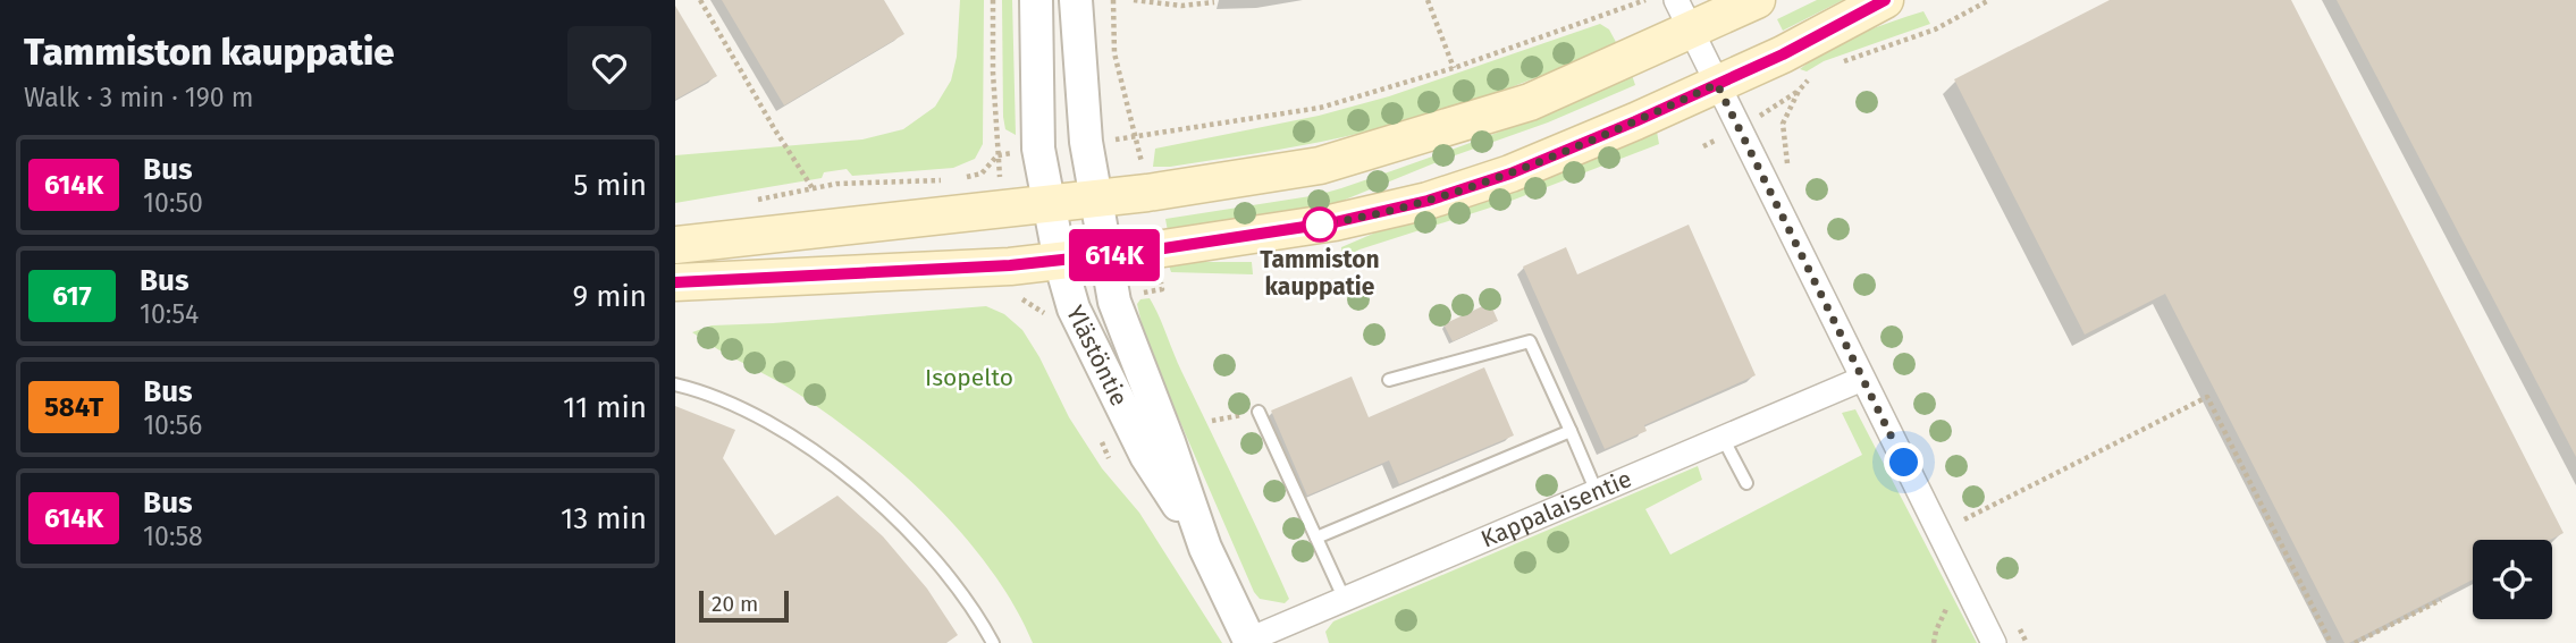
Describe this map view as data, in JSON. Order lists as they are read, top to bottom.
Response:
{
  "streets": {
    "street": ["Ylästöntie", "Kappalaisentie"]
  },
  "crossings": [
    ["Ylästöntie", "Kappalaisentie"]
  ],
  "parks": ["Isopelto"],
  "places": ["Tammiston kauppatie"],
  "lines": ["bus line 614K"],
  "scale_bar": "20 m",
  "page": {
    "heading": ["Tammiston kauppatie", "Walk · 3 min · 190 m"],
    "on_map": "614K",
    "list": [
      {
        "mark": "614K",
        "name": "Bus",
        "note": "10:50",
        "value": "5 min"
      },
      {
        "mark": "617",
        "name": "Bus",
        "note": "10:54",
        "value": "9 min"
      },
      {
        "mark": "584T",
        "name": "Bus",
        "note": "10:56",
        "value": "11 min"
      },
      {
        "mark": "614K",
        "name": "Bus",
        "note": "10:58",
        "value": "13 min"
      }
    ],
    "scale": "20 m"
  }
}
